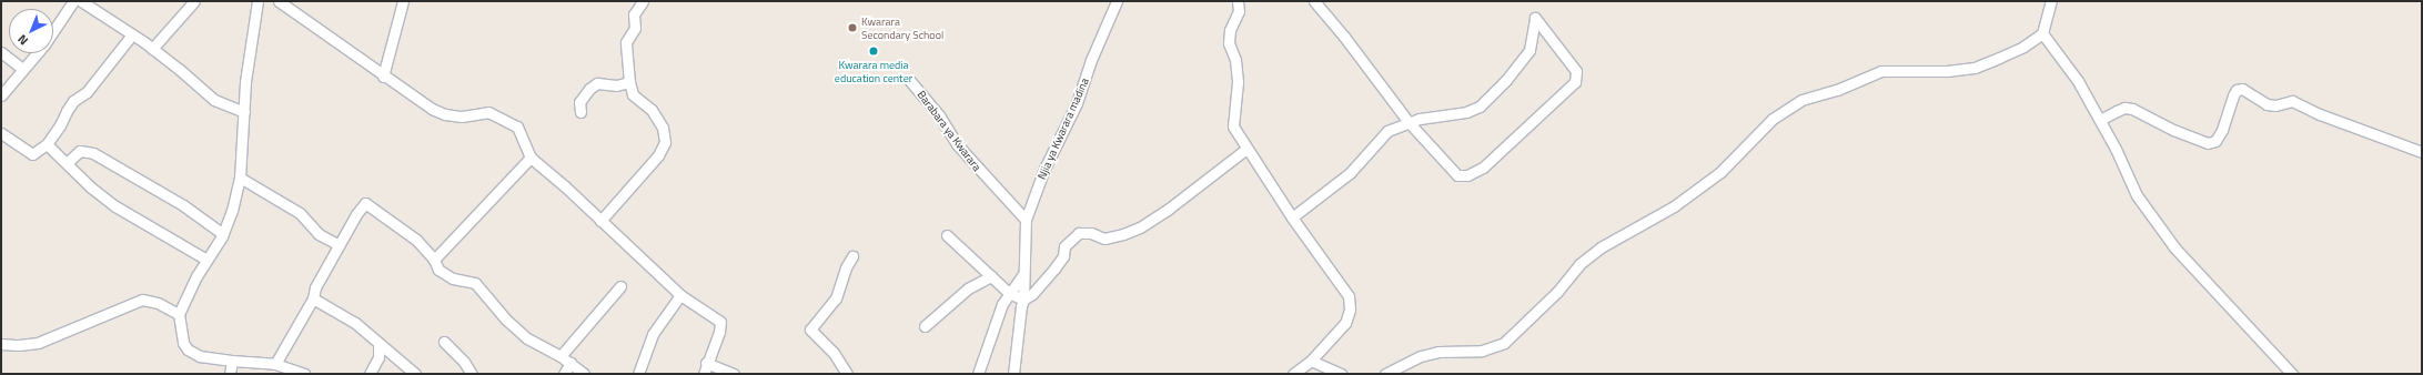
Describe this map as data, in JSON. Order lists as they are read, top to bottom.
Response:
{
  "streets": {
    "street": ["Njia ya Kwarara madina", "Barabara ya Kwarara"]
  },
  "crossings": [
    ["Njia ya Kwarara madina", "Barabara ya Kwarara"]
  ],
  "places": ["Kwarara Secondary School", "Kwarara media education center"],
  "north": "bottom left"
}
